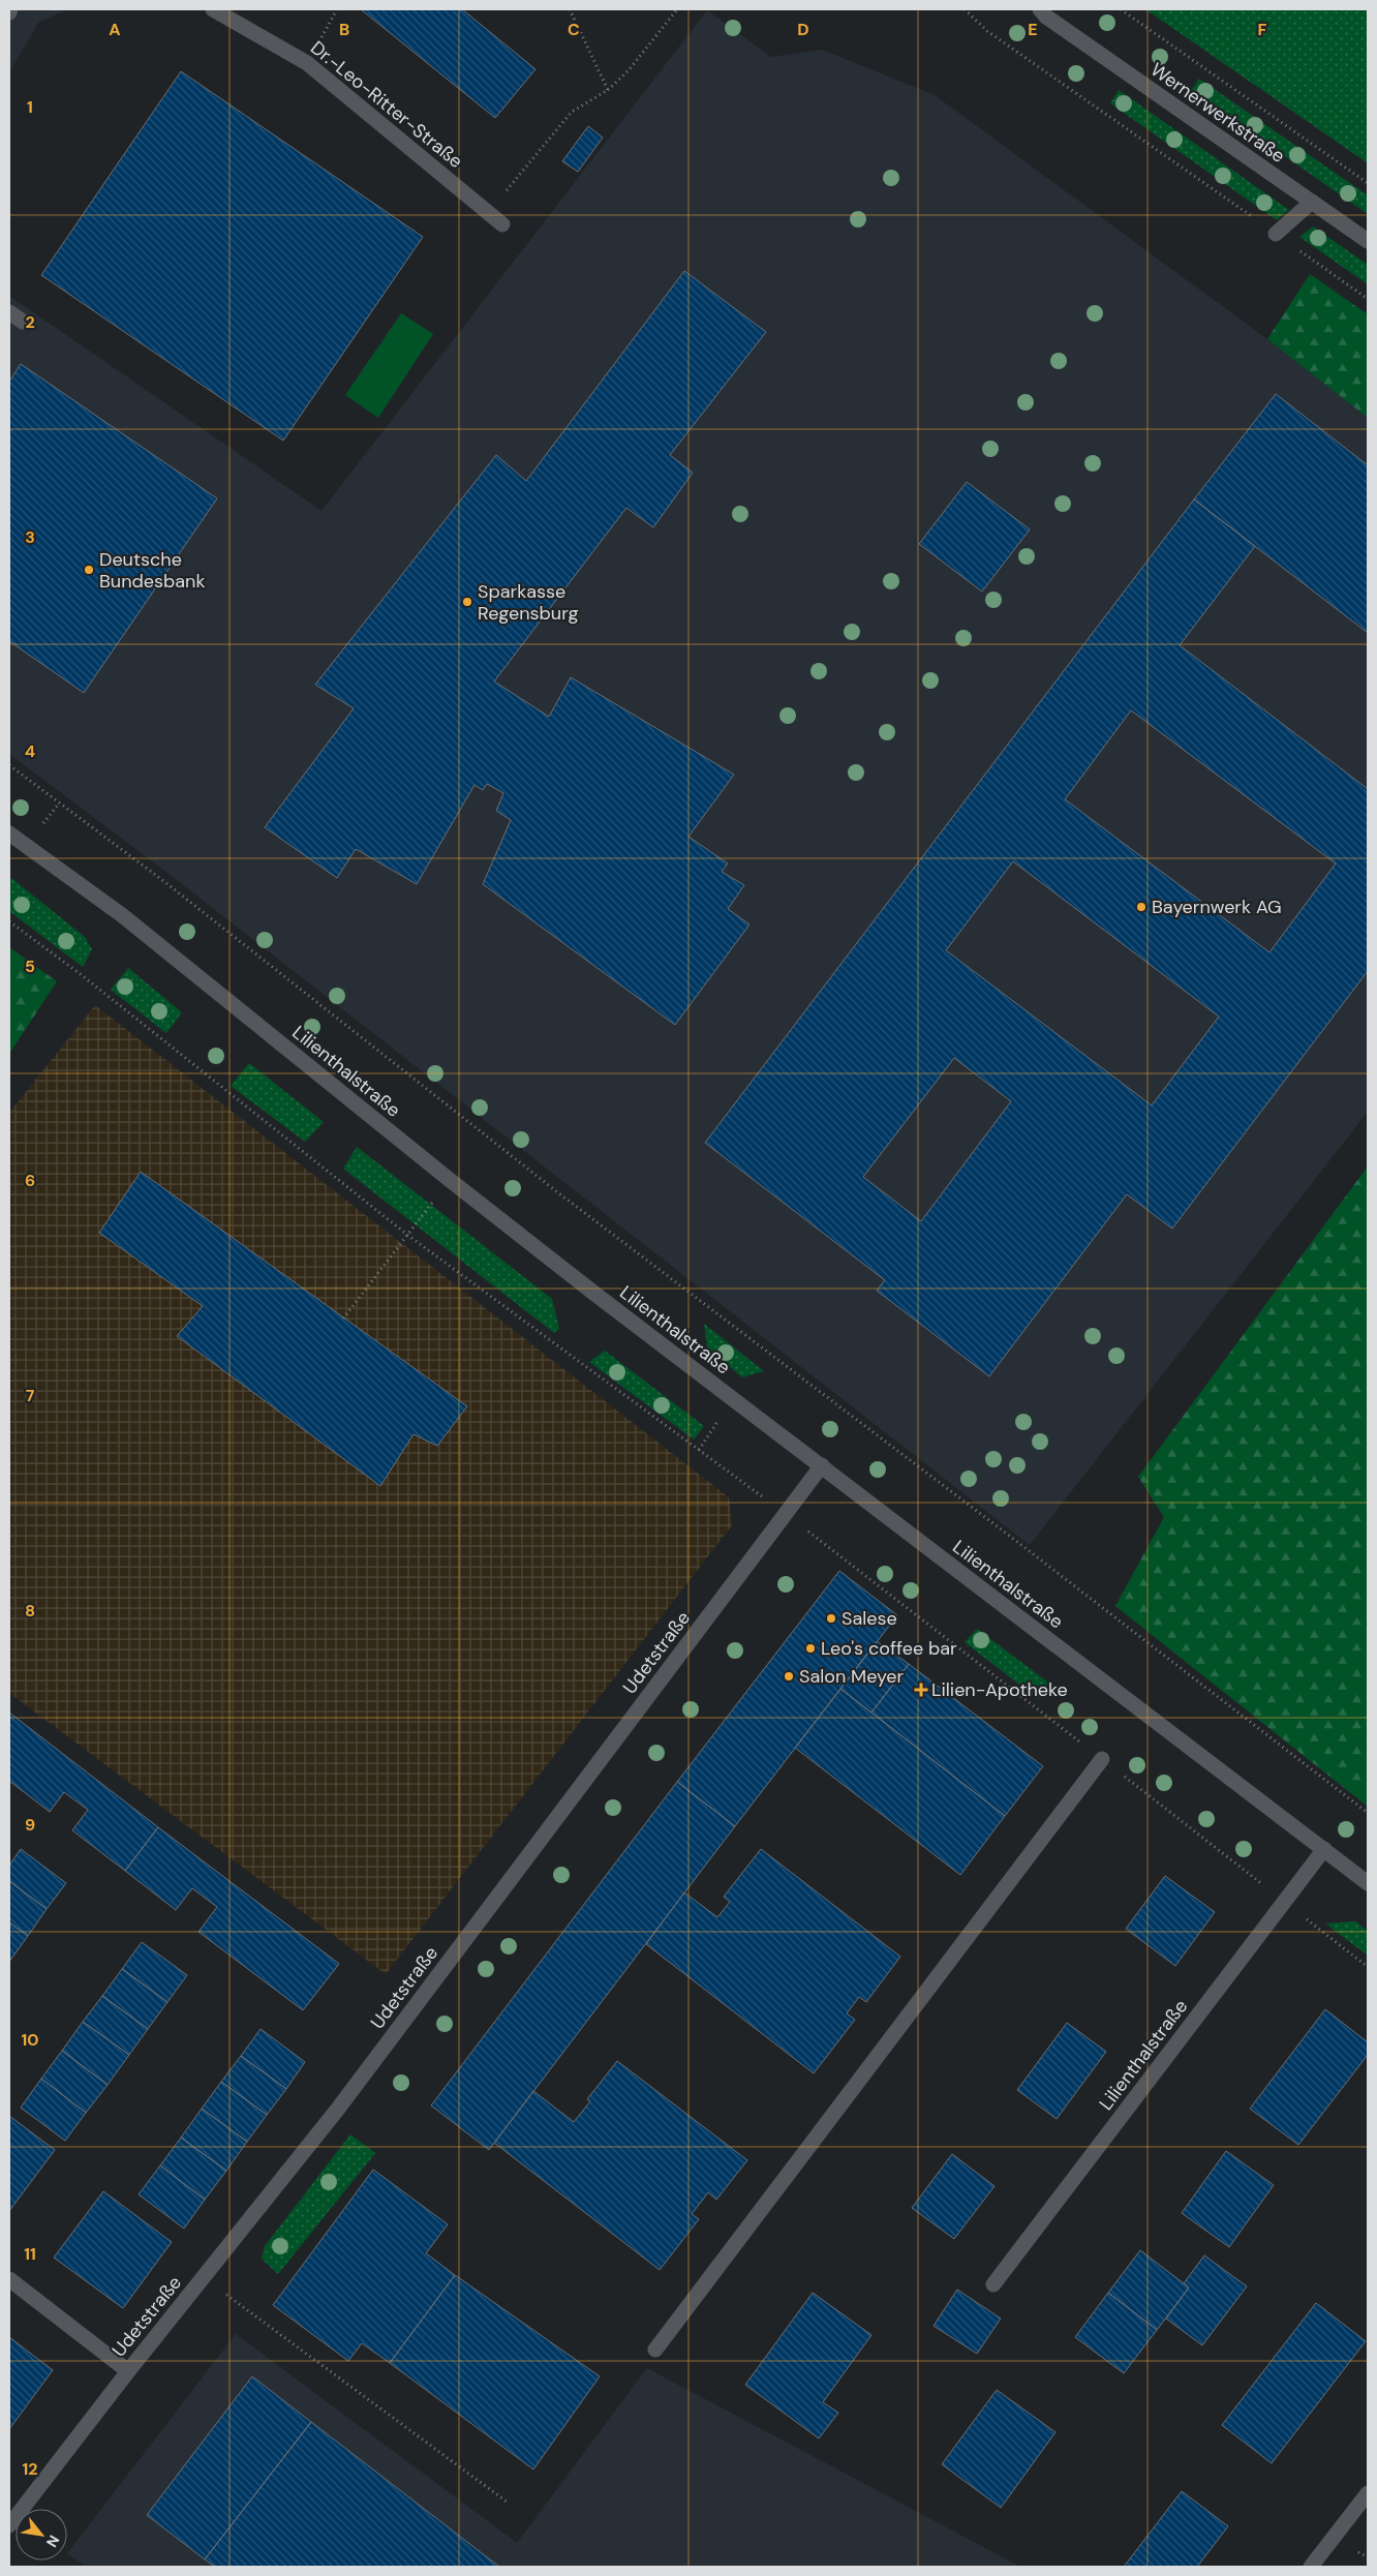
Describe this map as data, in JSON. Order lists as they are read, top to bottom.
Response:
{
  "streets": {
    "street": [
      "Dr.-Leo-Ritter-Straße",
      "Wernerwerkstraße",
      "Lilienthalstraße",
      "Udetstraße"
    ]
  },
  "crossings": [
    ["Lilienthalstraße", "Udetstraße"]
  ],
  "places": {
    "other": [
      "Deutsche Bundesbank",
      "Sparkasse Regensburg",
      "Bayernwerk AG",
      "Salese",
      "Leo's coffee bar",
      "Salon Meyer"
    ],
    "health": ["Lilien-Apotheke"]
  },
  "north": "bottom right",
  "grid": {
    "columns": [
      "A",
      "B",
      "C",
      "D",
      "E",
      "F"
    ],
    "rows": [
      "1",
      "2",
      "3",
      "4",
      "5",
      "6",
      "7",
      "8",
      "9",
      "10",
      "11",
      "12"
    ]
  }
}
